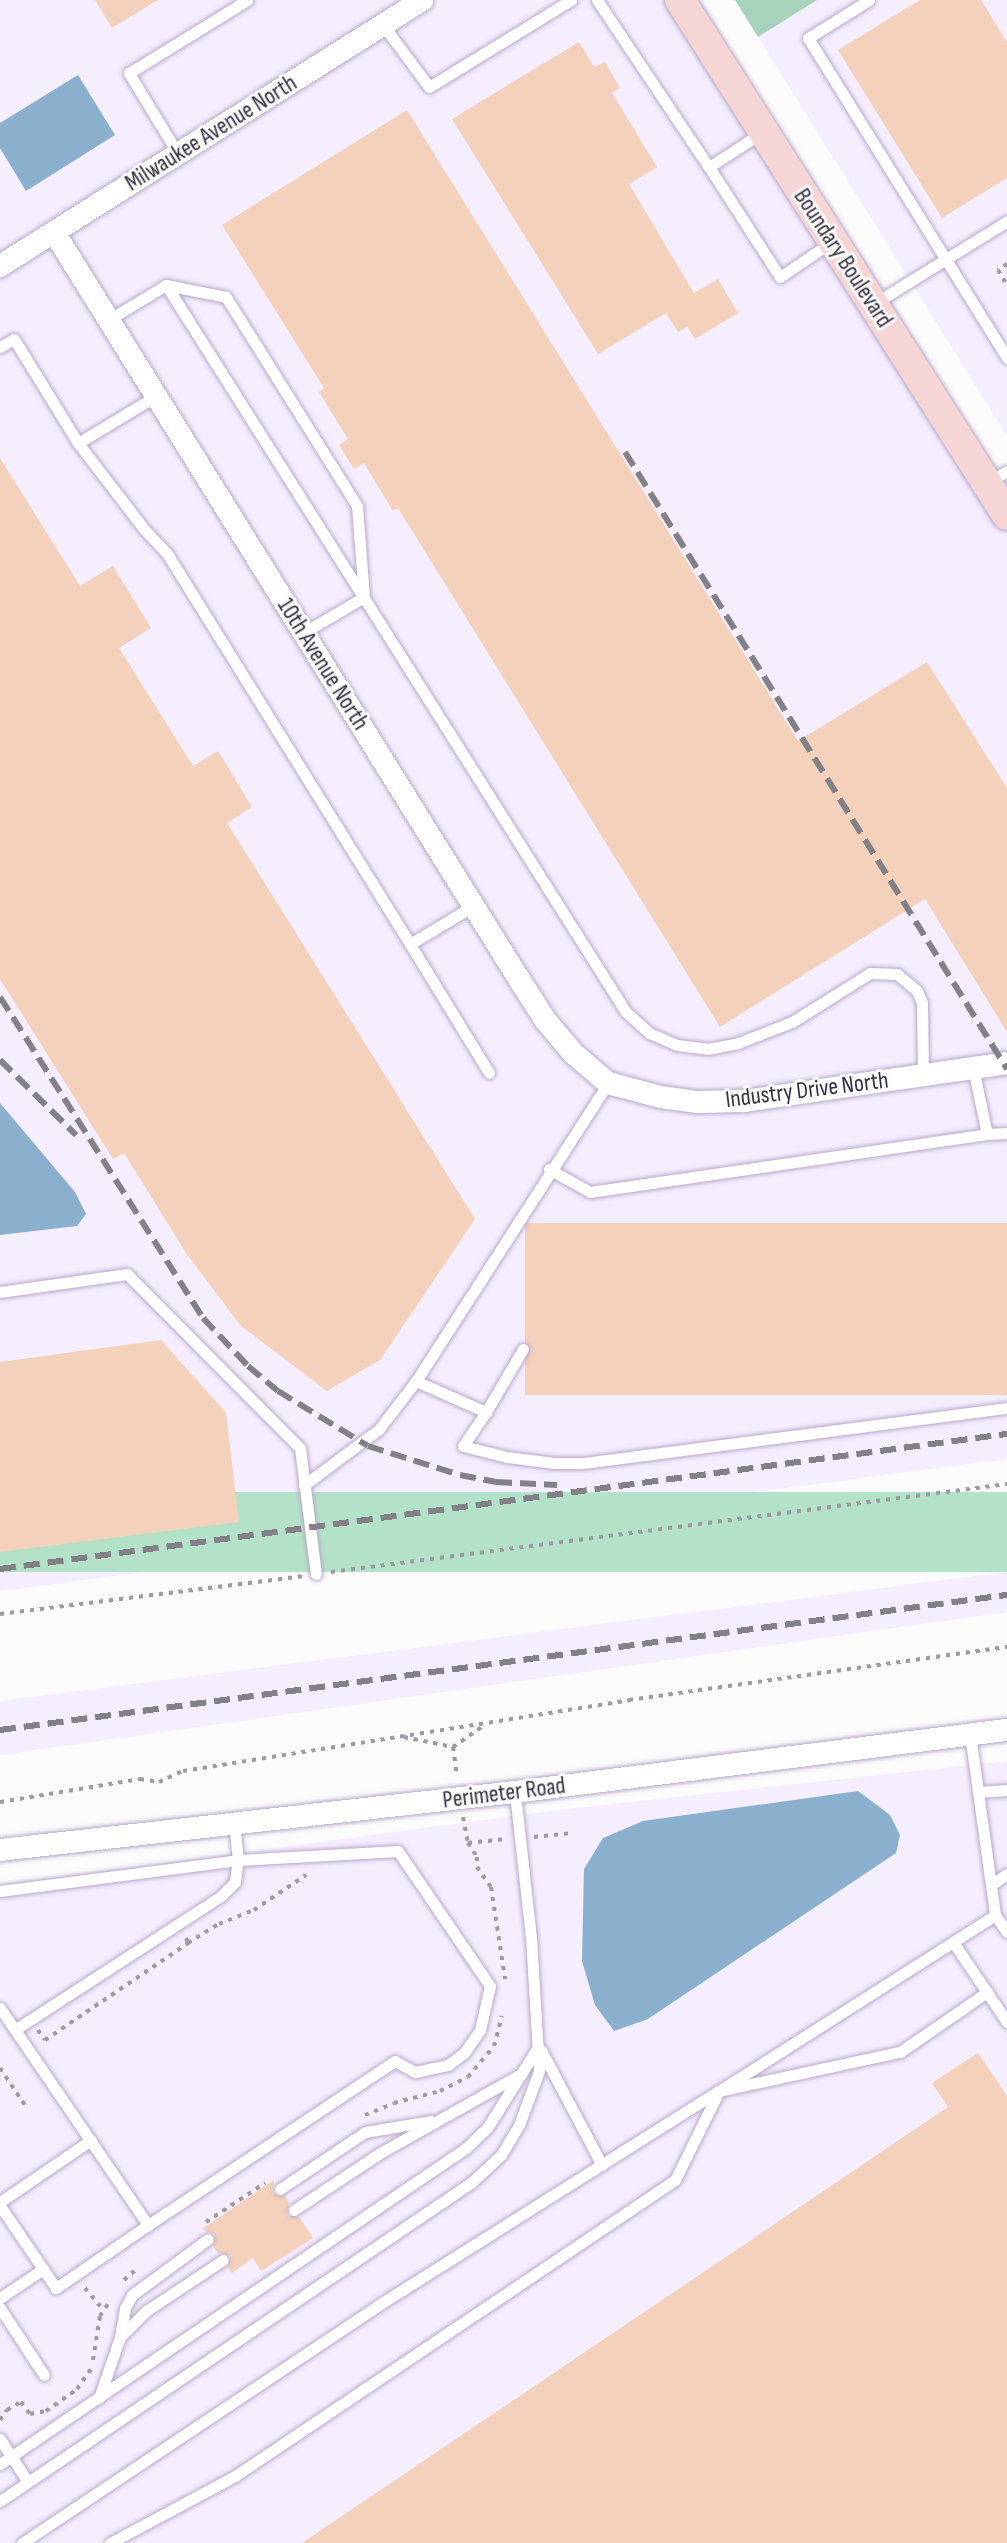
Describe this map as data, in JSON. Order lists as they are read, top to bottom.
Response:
{
  "streets": {
    "street": [
      "Milwaukee Avenue North",
      "Boundary Boulevard",
      "10th Avenue North",
      "Industry Drive North",
      "Perimeter Road"
    ]
  },
  "crossings": [
    ["Milwaukee Avenue North", "10th Avenue North"],
    ["10th Avenue North", "Industry Drive North"]
  ]
}
